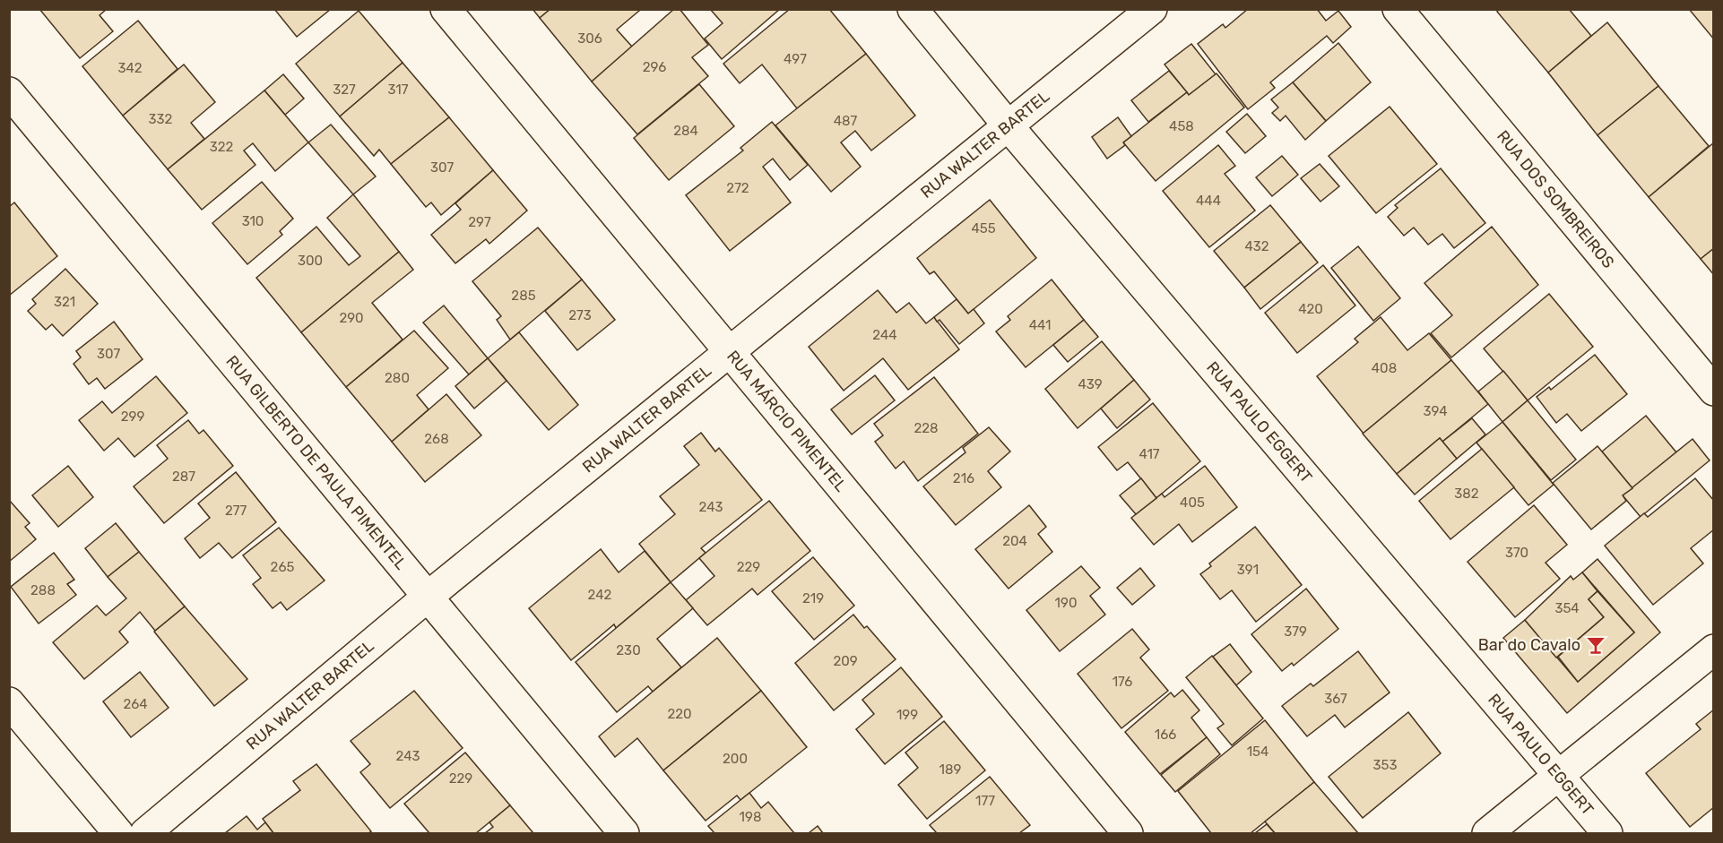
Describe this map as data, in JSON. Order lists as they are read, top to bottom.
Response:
{
  "streets": {
    "street": [
      "RUA WALTER BARTEL",
      "RUA DOS SOMBREIROS",
      "RUA MÁRCIO PIMENTEL",
      "RUA PAULO EGGERT",
      "RUA GILBERTO DE PAULA PIMENTEL"
    ]
  },
  "crossings": [
    ["RUA WALTER BARTEL", "RUA MÁRCIO PIMENTEL"],
    ["RUA WALTER BARTEL", "RUA PAULO EGGERT"],
    ["RUA WALTER BARTEL", "RUA GILBERTO DE PAULA PIMENTEL"]
  ],
  "places": {
    "bar": ["Bar do Cavalo"]
  },
  "house_numbers": [
    "306",
    "497",
    "296",
    "342",
    "327",
    "317",
    "332",
    "487",
    "458",
    "284",
    "322",
    "307",
    "272",
    "444",
    "310",
    "297",
    "455",
    "432",
    "300",
    "285",
    "321",
    "420",
    "273",
    "290",
    "441",
    "244",
    "307",
    "408",
    "280",
    "439",
    "394",
    "299",
    "228",
    "268",
    "417",
    "287",
    "216",
    "382",
    "405",
    "243",
    "277",
    "204",
    "370",
    "265",
    "229",
    "391",
    "288",
    "242",
    "219",
    "190",
    "354",
    "379",
    "230",
    "209",
    "176",
    "367",
    "264",
    "220",
    "199",
    "166",
    "154",
    "243",
    "200",
    "353",
    "189",
    "229",
    "177",
    "198"
  ]
}
